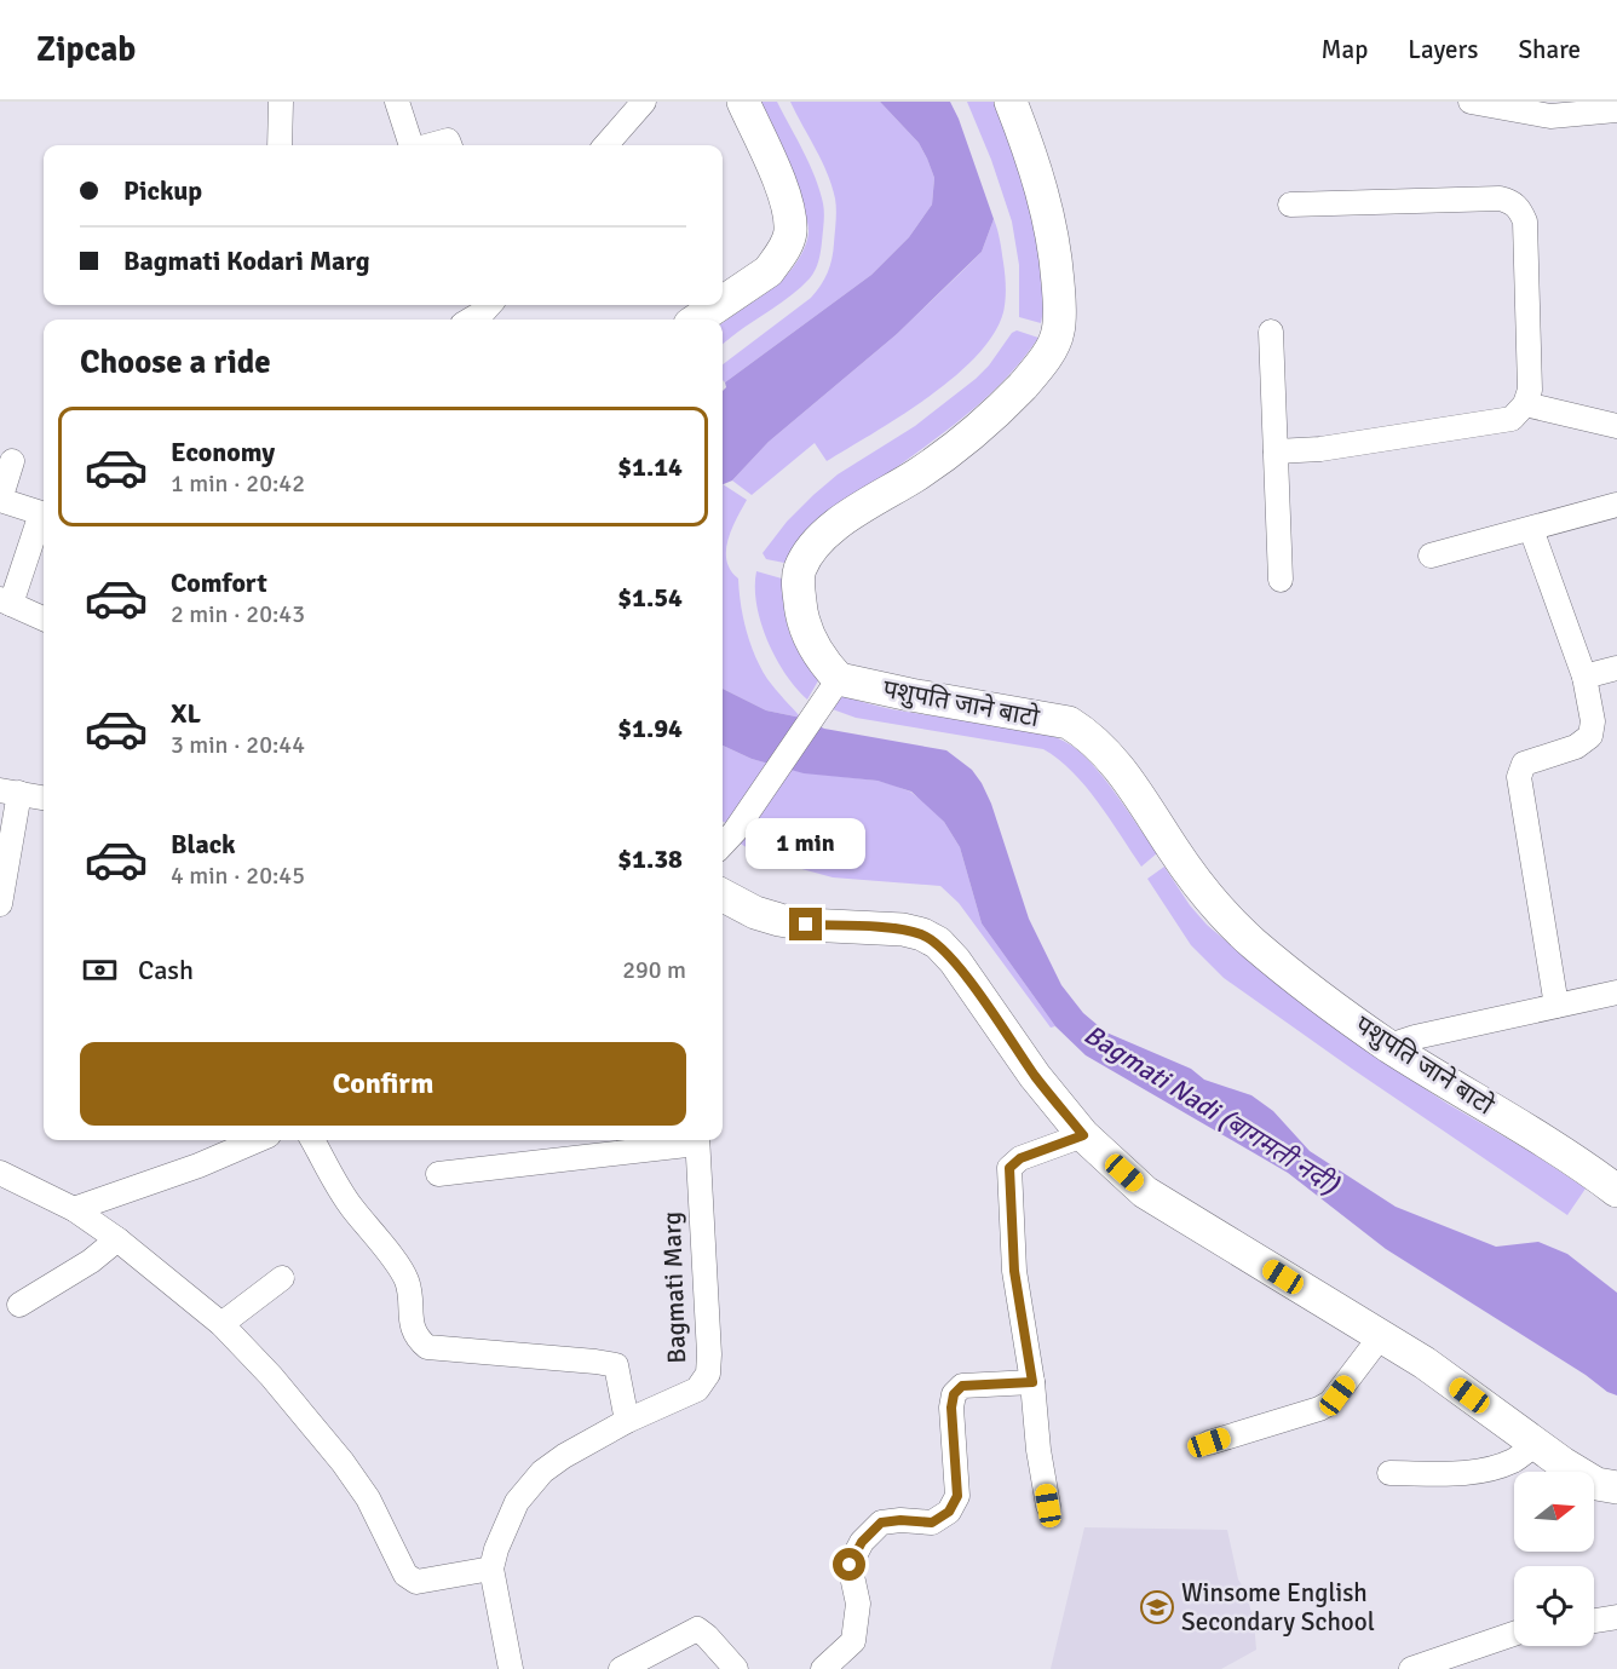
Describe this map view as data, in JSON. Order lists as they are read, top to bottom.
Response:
{
  "streets": {
    "main road": ["पशुपति जाने बाटो"],
    "street": ["Bagmati Marg"]
  },
  "water": ["Bagmati Nadi (बागमती नदी)"],
  "places": {
    "school or university": ["Winsome English Secondary School"]
  },
  "north": "right",
  "page": {
    "header": "Zipcab",
    "nav": ["Map", "Layers", "Share"],
    "banner": ["Pickup", "Bagmati Kodari Marg"],
    "heading": "Choose a ride",
    "list": [
      {
        "name": "Economy",
        "note": "1 min · 20:42",
        "value": "$1.14"
      },
      {
        "name": "Comfort",
        "note": "2 min · 20:43",
        "value": "$1.54"
      },
      {
        "name": "XL",
        "note": "3 min · 20:44",
        "value": "$1.94"
      },
      {
        "name": "Black",
        "note": "4 min · 20:45",
        "value": "$1.38"
      }
    ],
    "bubble": "1 min",
    "pay": ["Cash", "290 m"],
    "buttons": "Confirm"
  }
}
